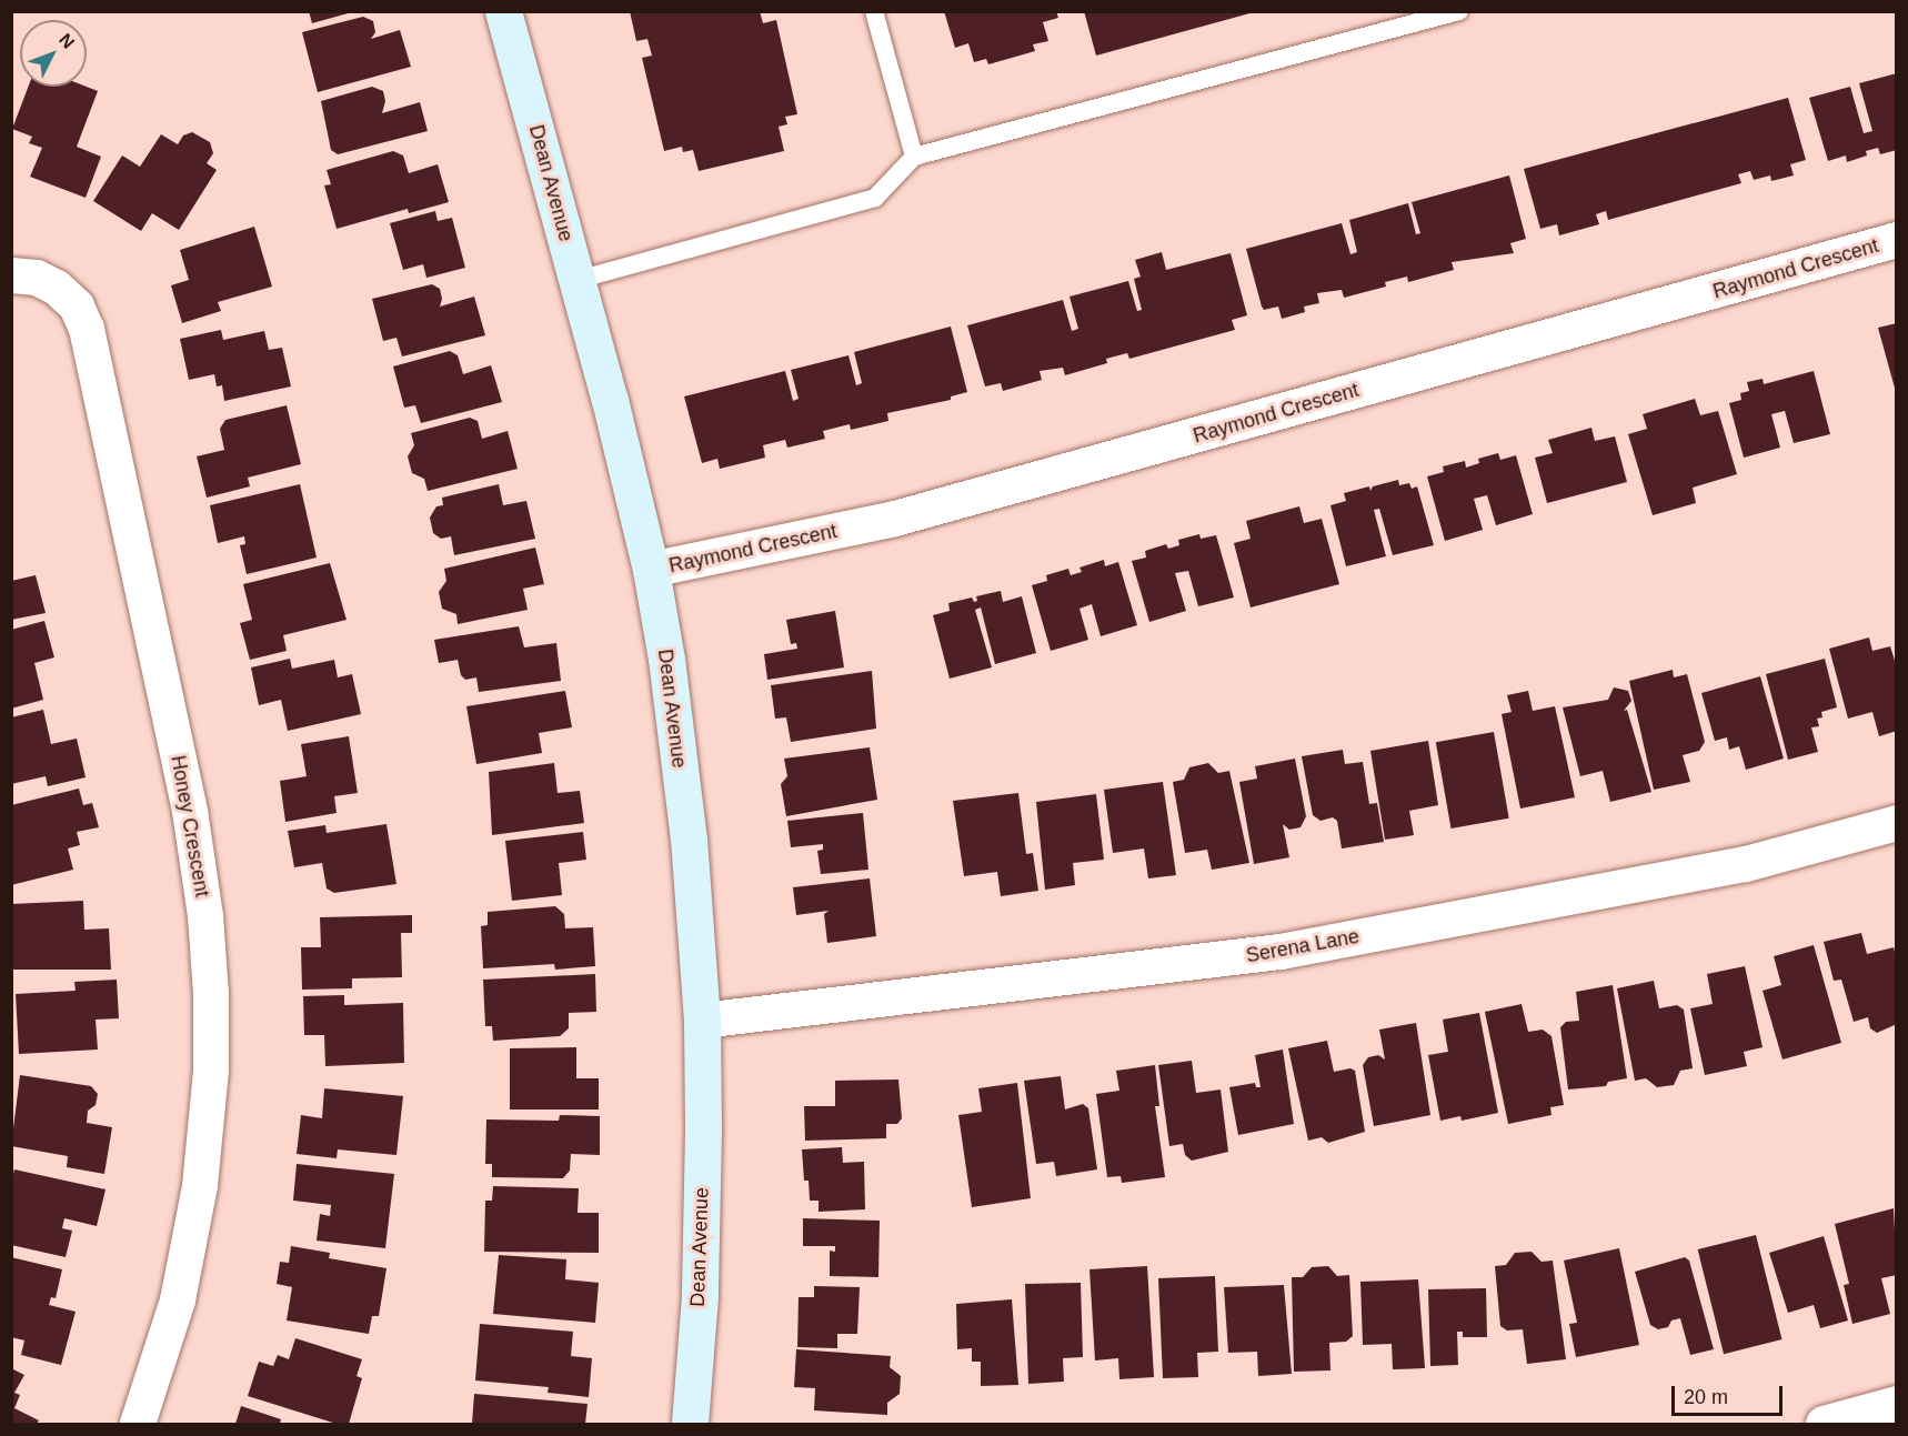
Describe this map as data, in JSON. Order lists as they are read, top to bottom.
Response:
{
  "streets": {
    "street": [
      "Dean Avenue",
      "Raymond Crescent",
      "Honey Crescent",
      "Serena Lane"
    ]
  },
  "crossings": [
    ["Dean Avenue", "Raymond Crescent"],
    ["Dean Avenue", "Serena Lane"]
  ],
  "scale_bar": "20 m",
  "north": "top right"
}
